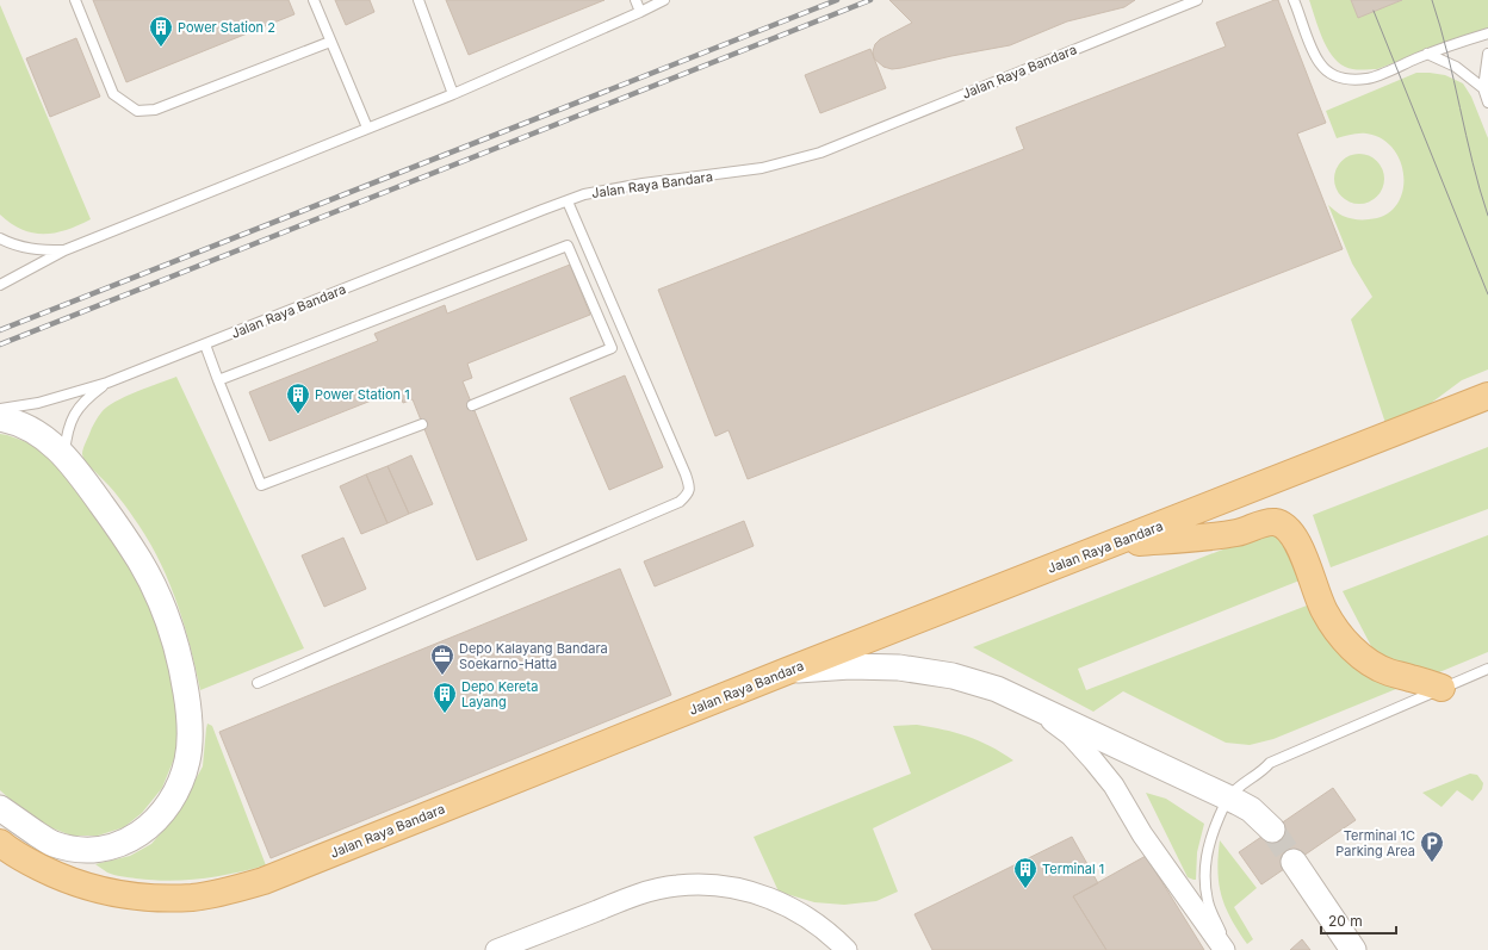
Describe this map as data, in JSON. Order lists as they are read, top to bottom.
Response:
{
  "streets": {
    "main road": ["Jalan Raya Bandara"]
  },
  "places": {
    "building": [
      "Power Station 2",
      "Power Station 1",
      "Depo Kereta Layang",
      "Terminal 1"
    ],
    "office": ["Depo Kalayang Bandara Soekarno-Hatta"],
    "parking": ["Terminal 1C Parking Area"]
  },
  "scale_bar": "20 m"
}
